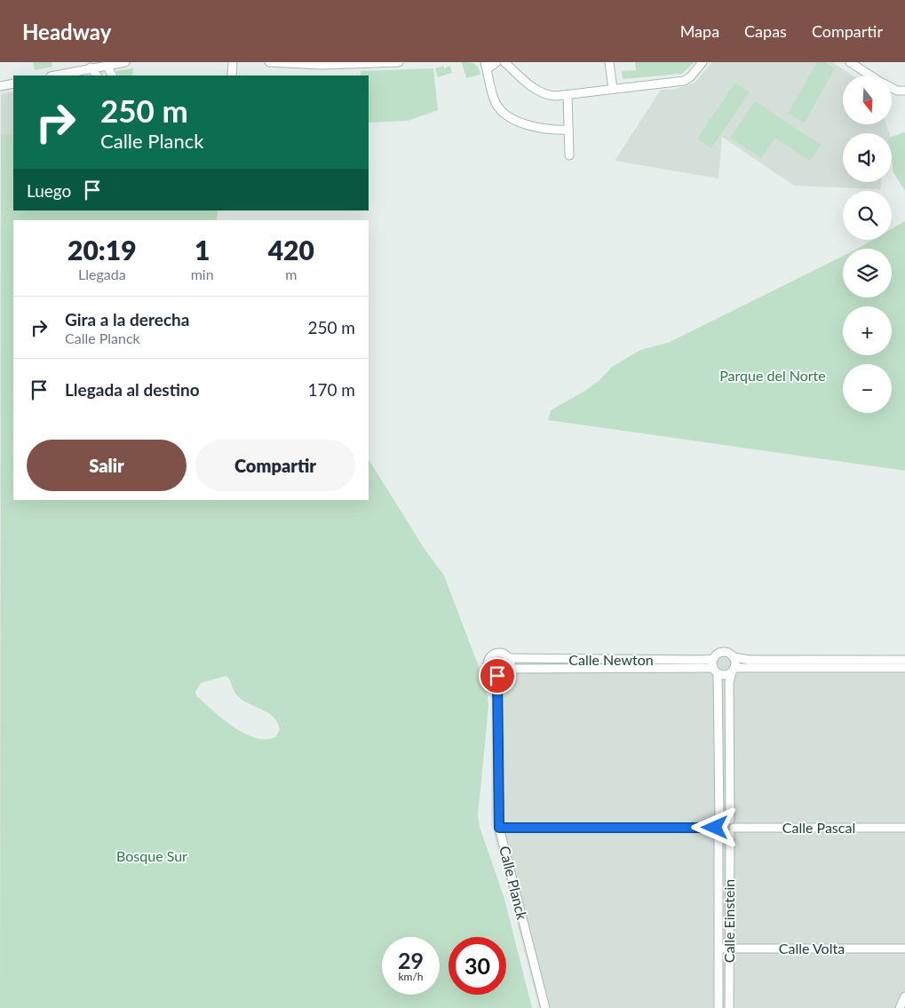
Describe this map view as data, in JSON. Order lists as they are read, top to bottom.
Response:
{
  "streets": {
    "street": [
      "Calle Newton",
      "Calle Pascal",
      "Calle Planck",
      "Calle Einstein",
      "Calle Volta"
    ]
  },
  "crossings": [
    ["Calle Newton", "Calle Planck"],
    ["Calle Pascal", "Calle Einstein"],
    ["Calle Einstein", "Calle Volta"]
  ],
  "parks": ["Parque del Norte", "Bosque Sur"],
  "north": "bottom",
  "page": {
    "header": "Headway",
    "nav": ["Mapa", "Capas", "Compartir"],
    "map_buttons": ["+", "−"],
    "turn": ["250 m", "Calle Planck"],
    "then": "Luego",
    "eta": [
      "20:19",
      "Llegada",
      "1",
      "min",
      "420",
      "m"
    ],
    "list": [
      {
        "name": "Gira a la derecha",
        "note": "Calle Planck",
        "value": "250 m"
      },
      {
        "name": "Llegada al destino",
        "value": "170 m"
      }
    ],
    "buttons": ["Salir", "Compartir"],
    "speed": "29 km/h",
    "limit": "30"
  }
}
